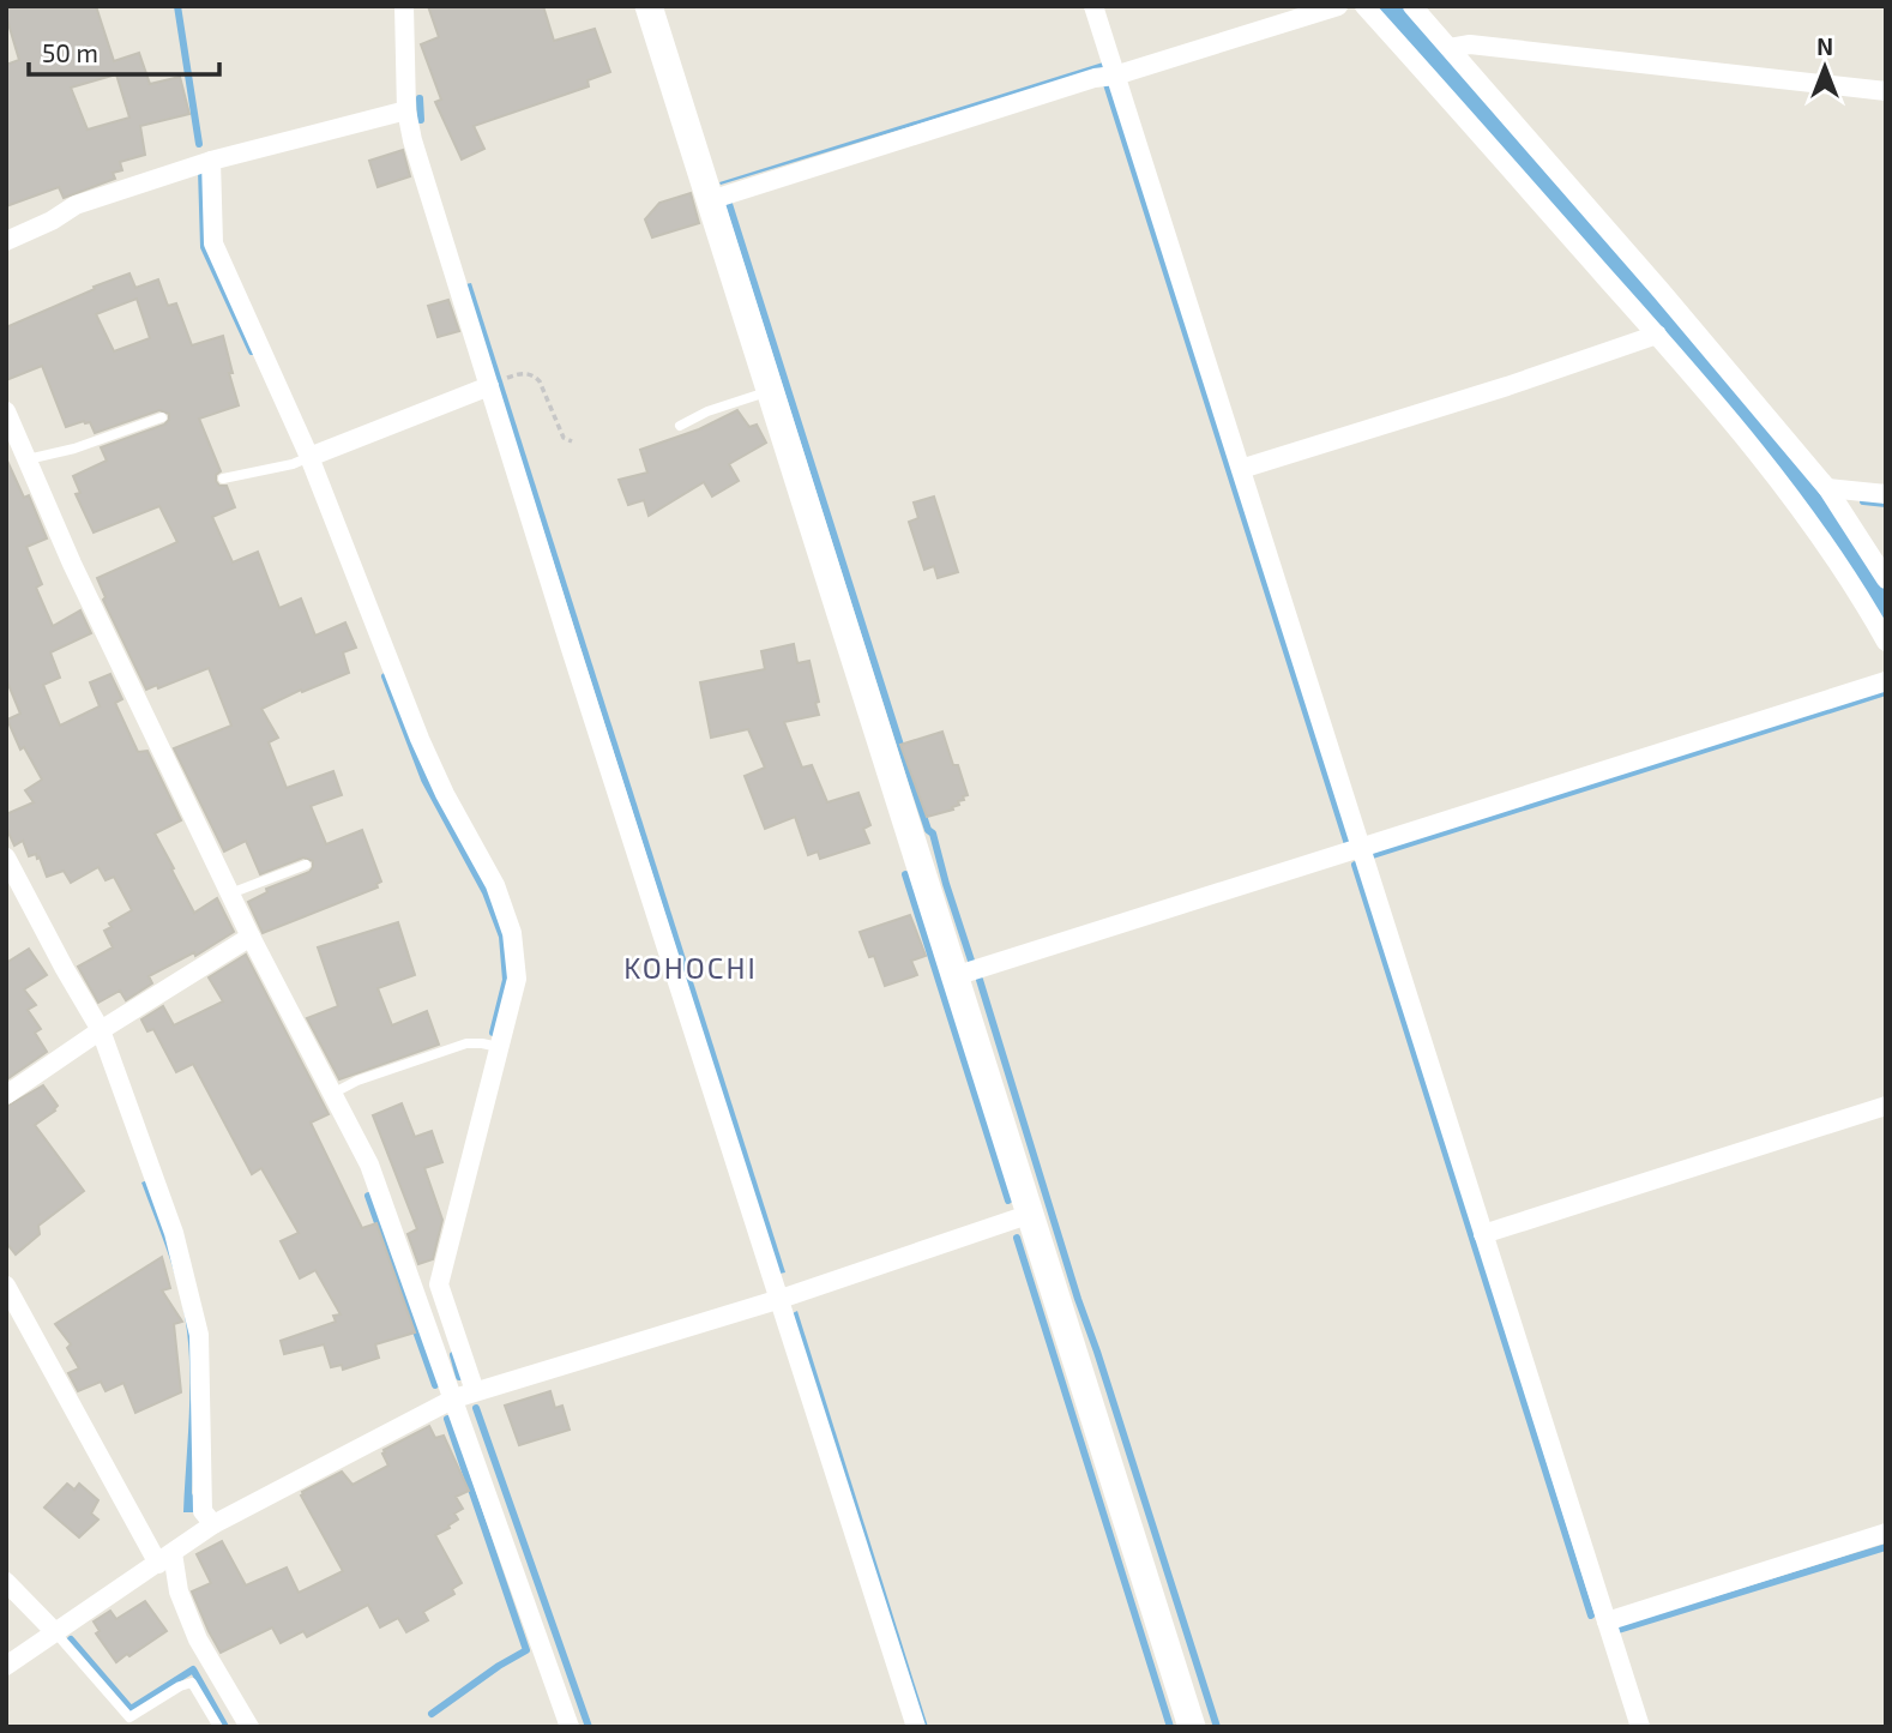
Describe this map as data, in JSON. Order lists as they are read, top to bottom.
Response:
{
  "districts": ["KOHOCHI"],
  "scale_bar": "50 m",
  "north": "top"
}
